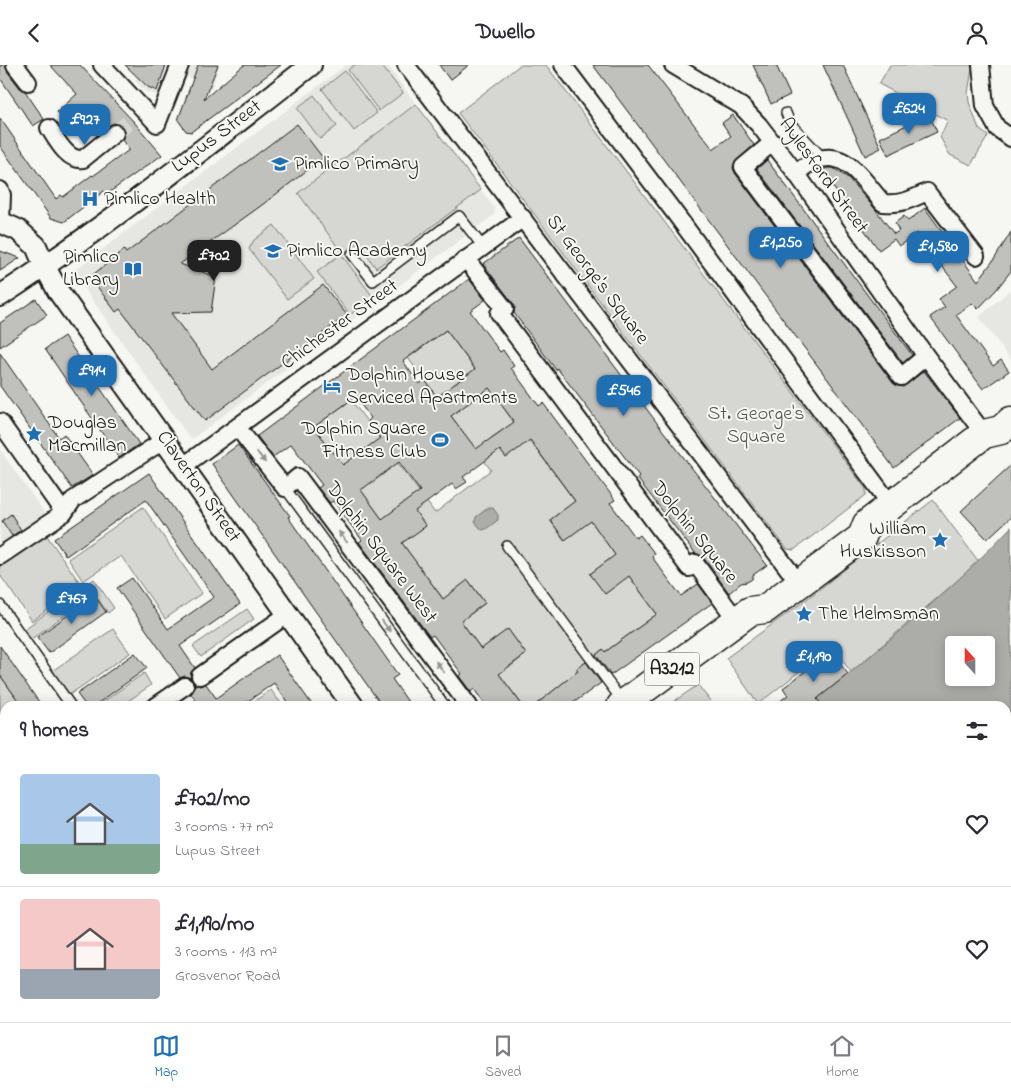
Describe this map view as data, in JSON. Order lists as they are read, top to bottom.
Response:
{
  "streets": {
    "highway": ["A3212"],
    "street": [
      "Lupus Street",
      "Aylesford Street",
      "St George's Square",
      "Chichester Street",
      "Claverton Street",
      "Dolphin Square",
      "Dolphin Square West"
    ]
  },
  "crossings": [
    ["Lupus Street", "Claverton Street"],
    ["Aylesford Street", "A3212"],
    ["St George's Square", "Chichester Street"],
    ["St George's Square", "A3212"],
    ["Chichester Street", "Claverton Street"],
    ["Chichester Street", "Dolphin Square"],
    ["Dolphin Square", "A3212"]
  ],
  "one_way": ["Dolphin Square West"],
  "parks": ["St. George's Square"],
  "places": {
    "school or university": ["Pimlico Primary", "Pimlico Academy"],
    "hospital": ["Pimlico Health"],
    "library": ["Pimlico Library"],
    "hotel": ["Dolphin House Serviced Apartments"],
    "place": ["Douglas Macmillan", "William Huskisson", "The Helmsman"],
    "sports": ["Dolphin Square Fitness Club"]
  },
  "north": "top",
  "page": {
    "header": "Dwello",
    "price": [
      "£624",
      "£927",
      "£1,250",
      "£1,580",
      "£702",
      "£914",
      "£546",
      "£767",
      "£1,190"
    ],
    "heading": "9 homes",
    "list": [
      {
        "name": "£702/mo",
        "note": "3 rooms · 77 m² · Lupus Street"
      },
      {
        "name": "£1,190/mo",
        "note": "3 rooms · 113 m² · Grosvenor Road"
      }
    ],
    "tabs": ["Map", "Saved", "Home"]
  }
}
